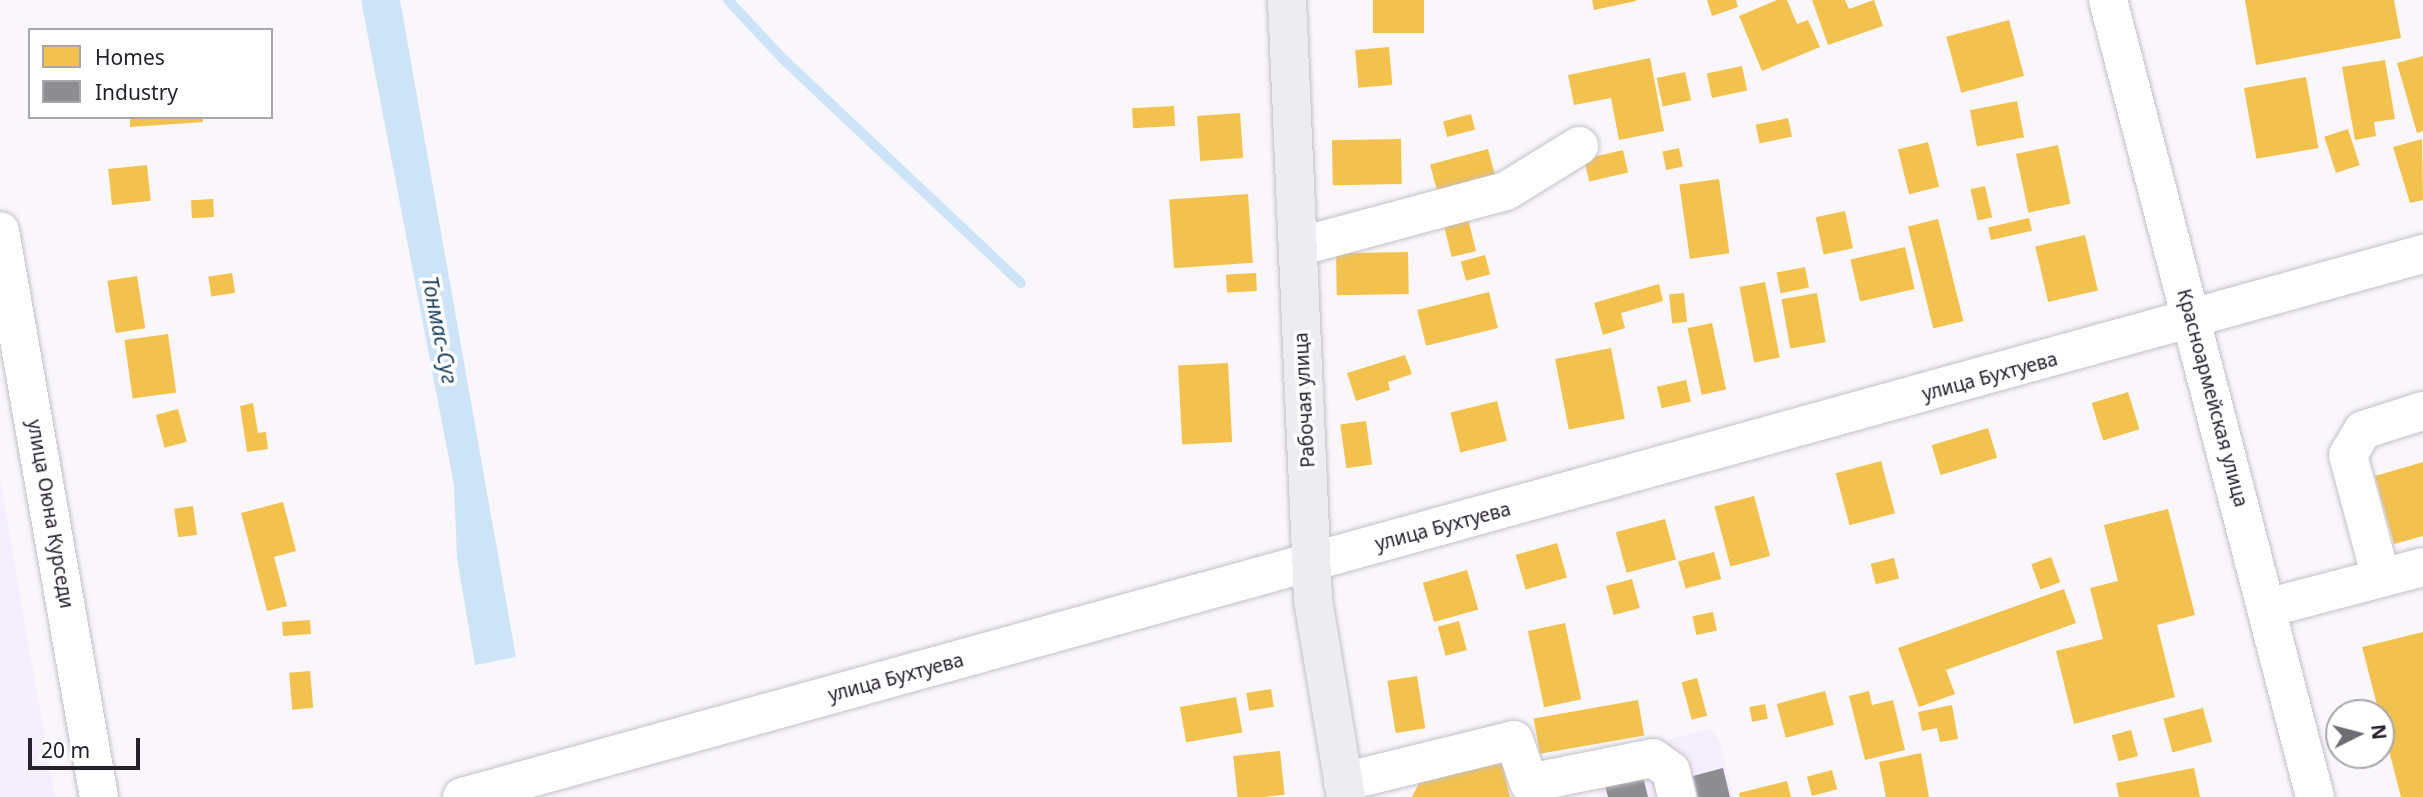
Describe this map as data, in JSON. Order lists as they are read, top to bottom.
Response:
{
  "streets": {
    "main road": ["Рабочая улица"],
    "street": ["улица Бухтуева", "Красноармейская улица", "улица Оюна Курседи"]
  },
  "crossings": [
    ["улица Бухтуева", "Красноармейская улица"],
    ["улица Бухтуева", "Рабочая улица"]
  ],
  "water": ["Тонмас-Суг"],
  "legend": ["Homes", "Industry"],
  "scale_bar": "20 m",
  "north": "right"
}
